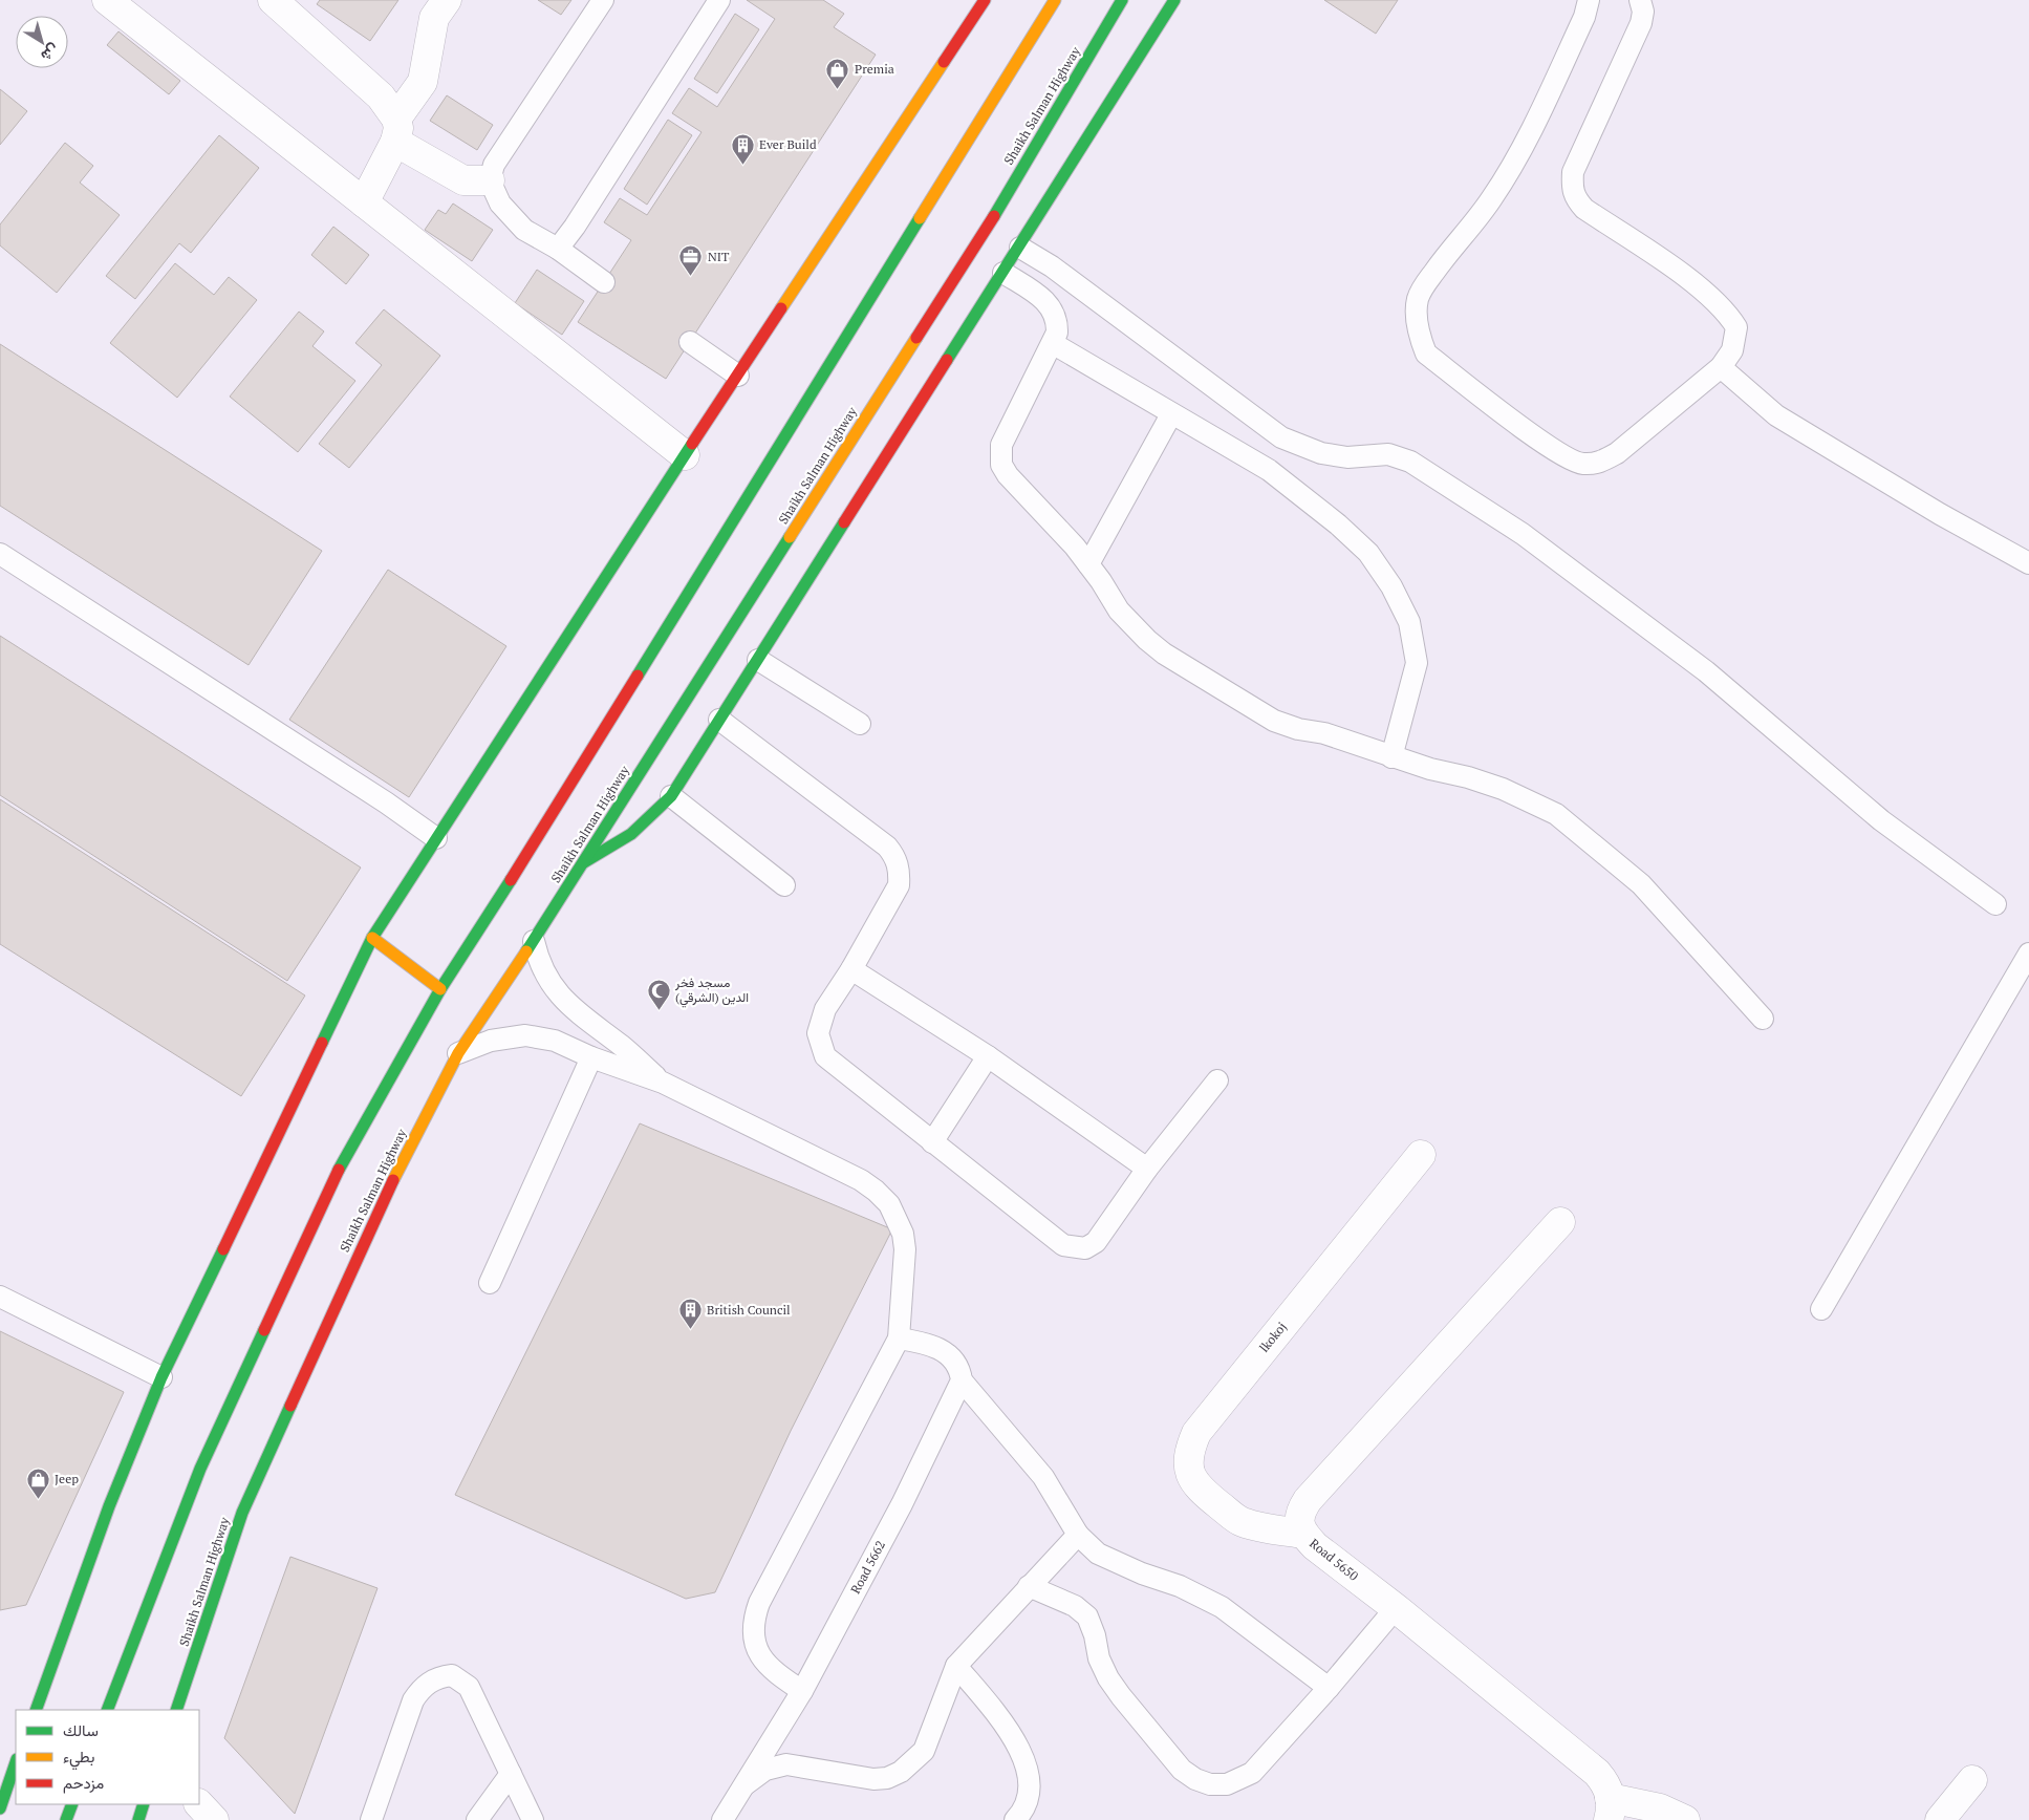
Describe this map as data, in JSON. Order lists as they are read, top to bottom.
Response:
{
  "streets": {
    "main road": ["Shaikh Salman Highway"],
    "street": ["lkokoj", "Road 5650"],
    "lane": ["Road 5662"]
  },
  "crossings": [
    ["lkokoj", "Road 5650"]
  ],
  "places": {
    "shop": ["Premia", "Jeep"],
    "building": ["Ever Build", "British Council"],
    "office": ["NIT"],
    "mosque": ["مسجد فخر الدين (الشرقي)"]
  },
  "legend": ["سالك", "بطيء", "مزدحم"],
  "north": "bottom right"
}
